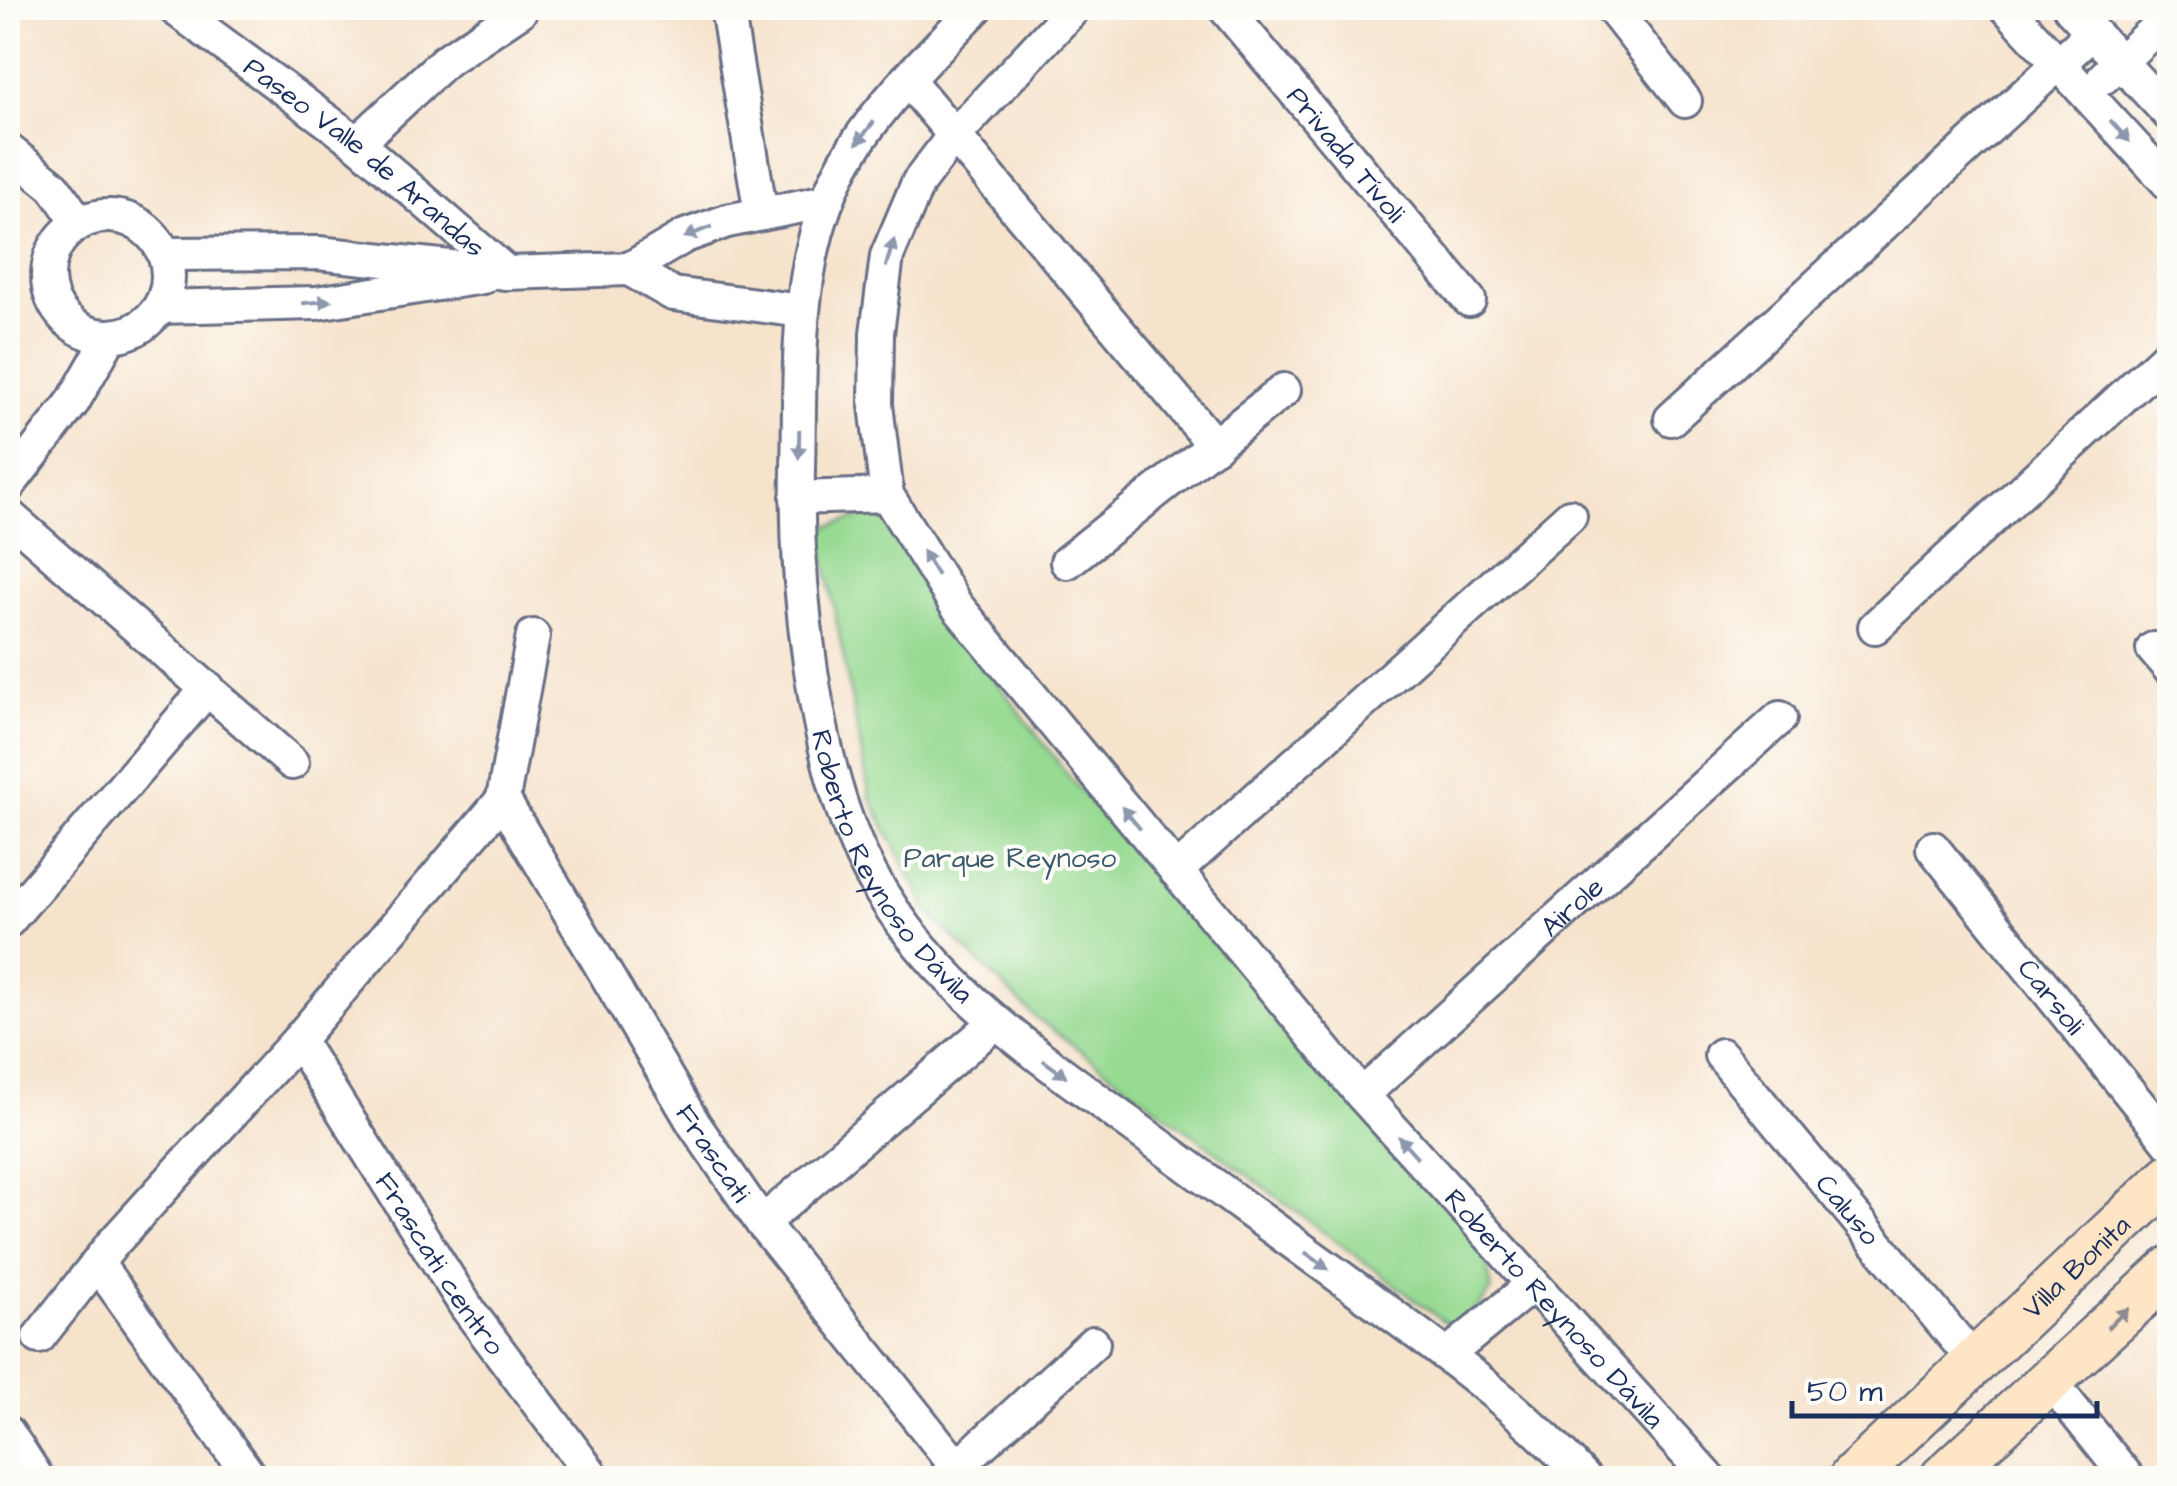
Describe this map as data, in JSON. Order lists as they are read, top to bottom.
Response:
{
  "streets": {
    "street": [
      "Privada Tívoli",
      "Paseo Valle de Arandas",
      "Roberto Reynoso Dávila",
      "Airole",
      "Carsoli",
      "Frascati",
      "Caluso",
      "Frascati centro",
      "Villa Bonita"
    ]
  },
  "crossings": [
    ["Roberto Reynoso Dávila", "Airole"],
    ["Caluso", "Villa Bonita"]
  ],
  "parks": ["Parque Reynoso"],
  "scale_bar": "50 m"
}
